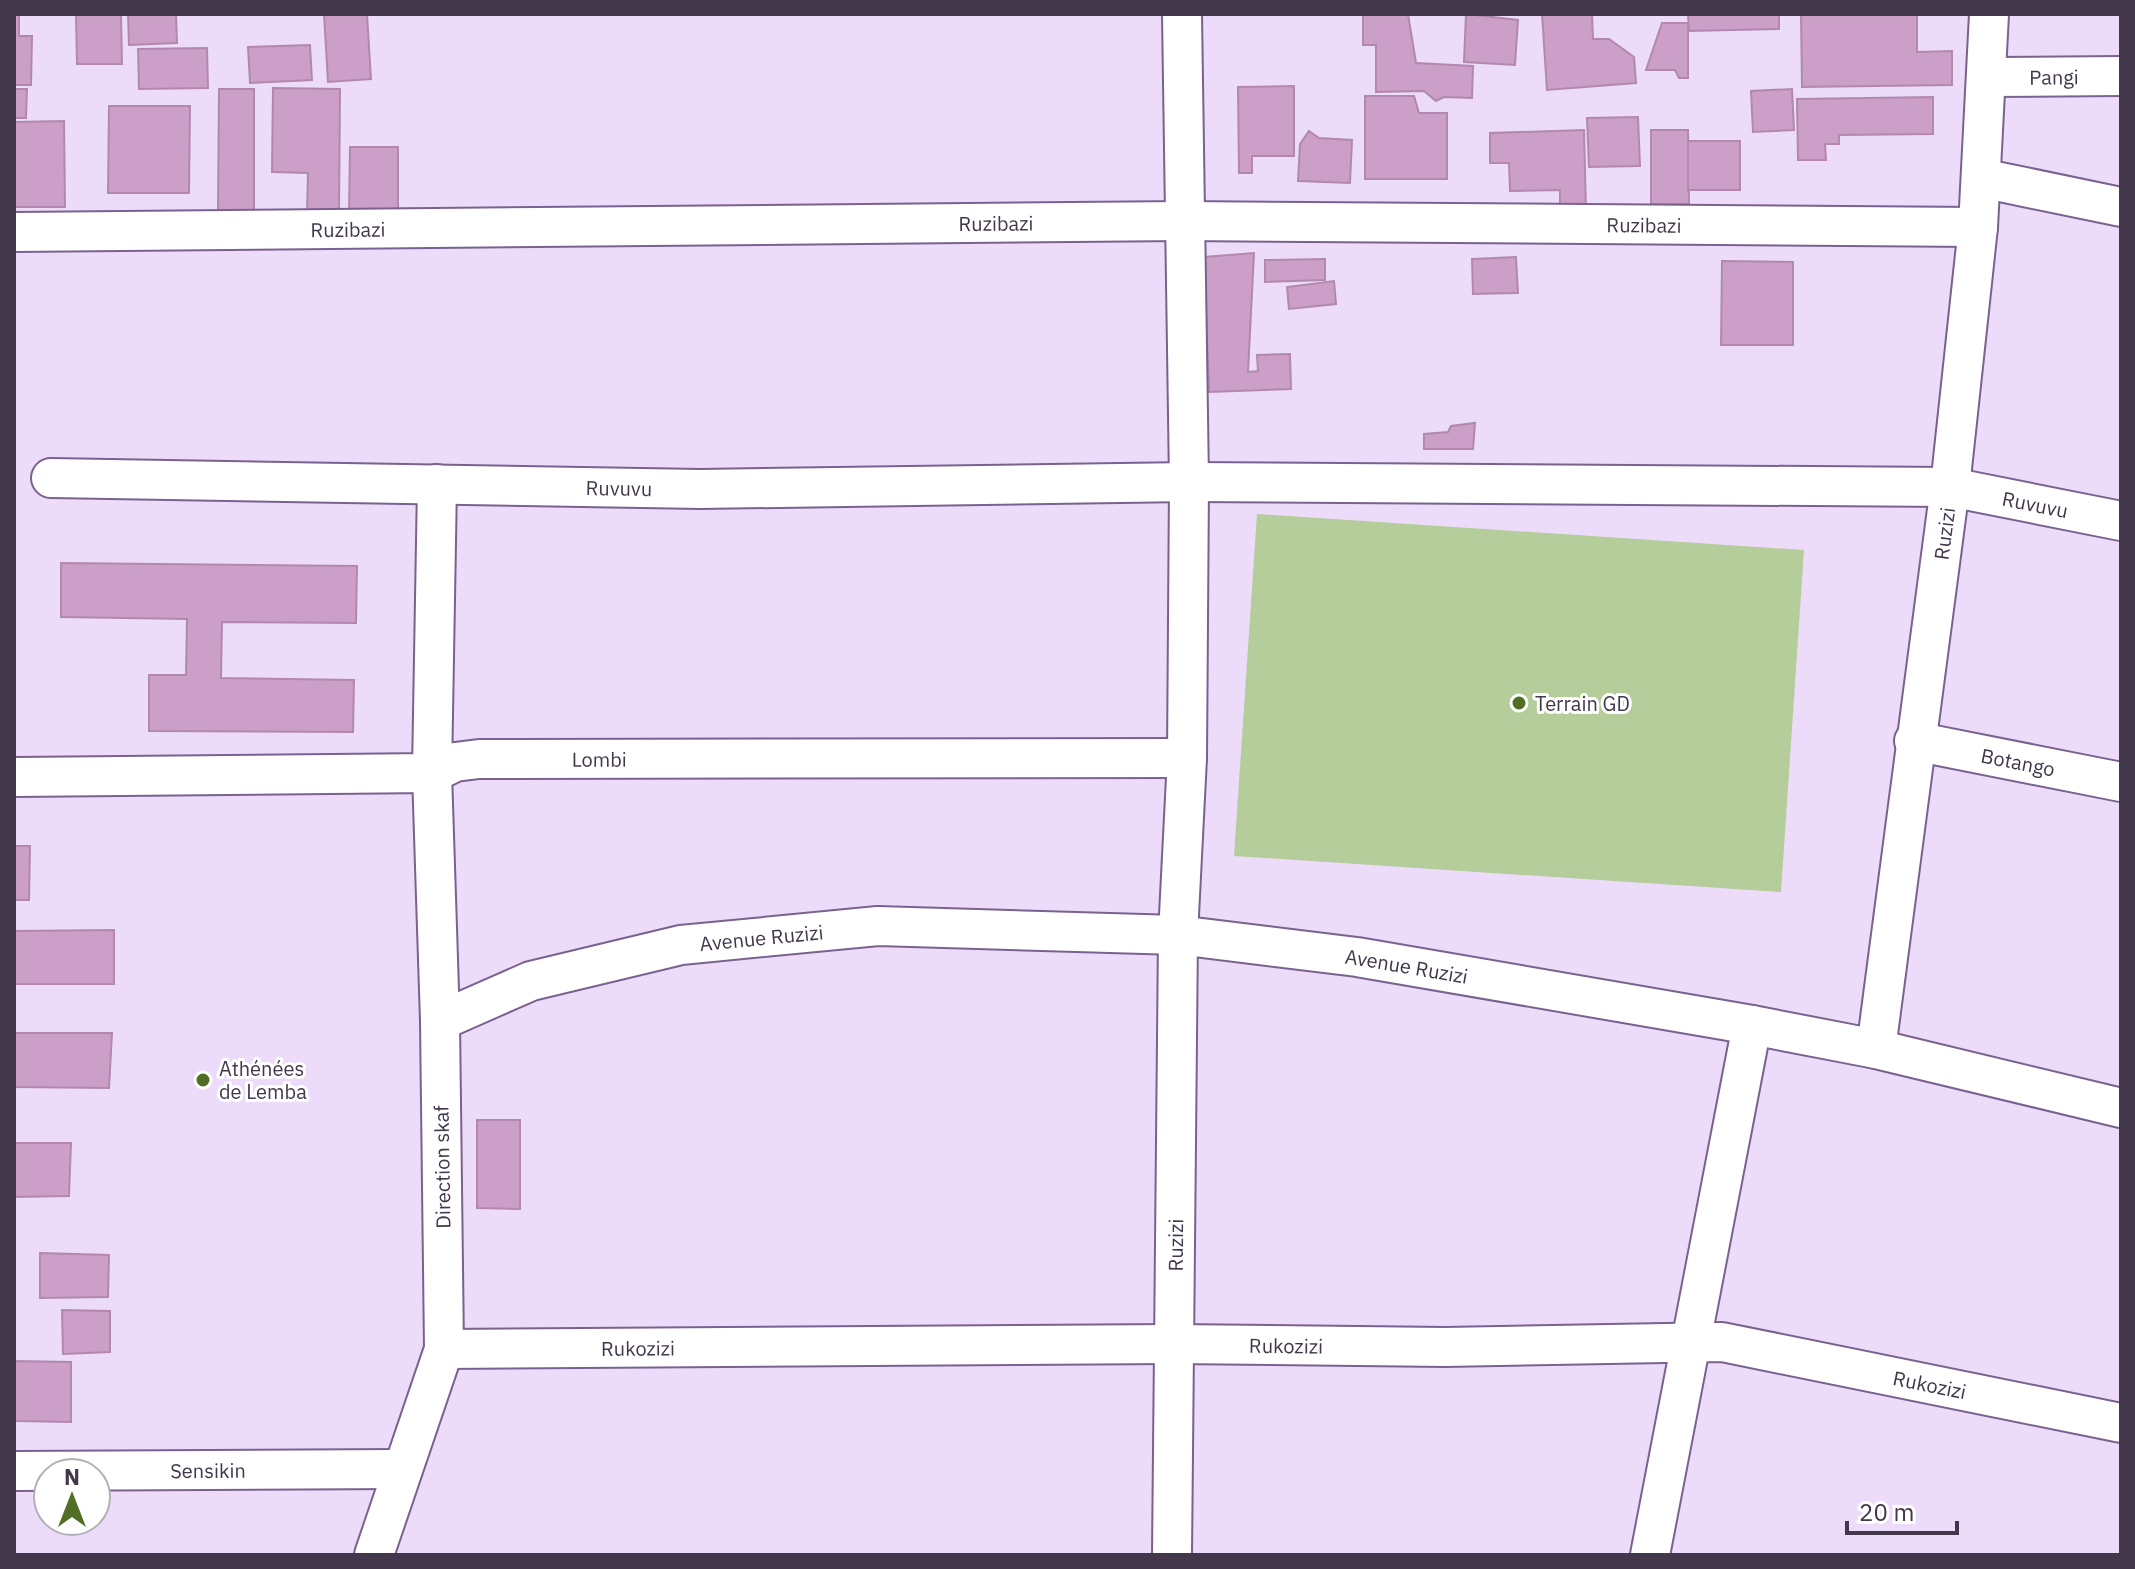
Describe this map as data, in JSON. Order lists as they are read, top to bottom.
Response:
{
  "streets": {
    "street": [
      "Pangi",
      "Ruzibazi",
      "Ruvuvu",
      "Ruzizi",
      "Lombi",
      "Botango",
      "Avenue Ruzizi",
      "Direction skaf",
      "Rukozizi",
      "Sensikin"
    ]
  },
  "crossings": [
    ["Pangi", "Ruzizi"],
    ["Ruzibazi", "Ruzizi"],
    ["Ruvuvu", "Ruzizi"],
    ["Ruvuvu", "Direction skaf"],
    ["Ruzizi", "Lombi"],
    ["Ruzizi", "Botango"],
    ["Ruzizi", "Avenue Ruzizi"],
    ["Ruzizi", "Rukozizi"],
    ["Lombi", "Direction skaf"],
    ["Avenue Ruzizi", "Direction skaf"],
    ["Direction skaf", "Rukozizi"],
    ["Direction skaf", "Sensikin"]
  ],
  "places": ["Terrain GD", "Athénées de Lemba"],
  "scale_bar": "20 m",
  "north": "top"
}
